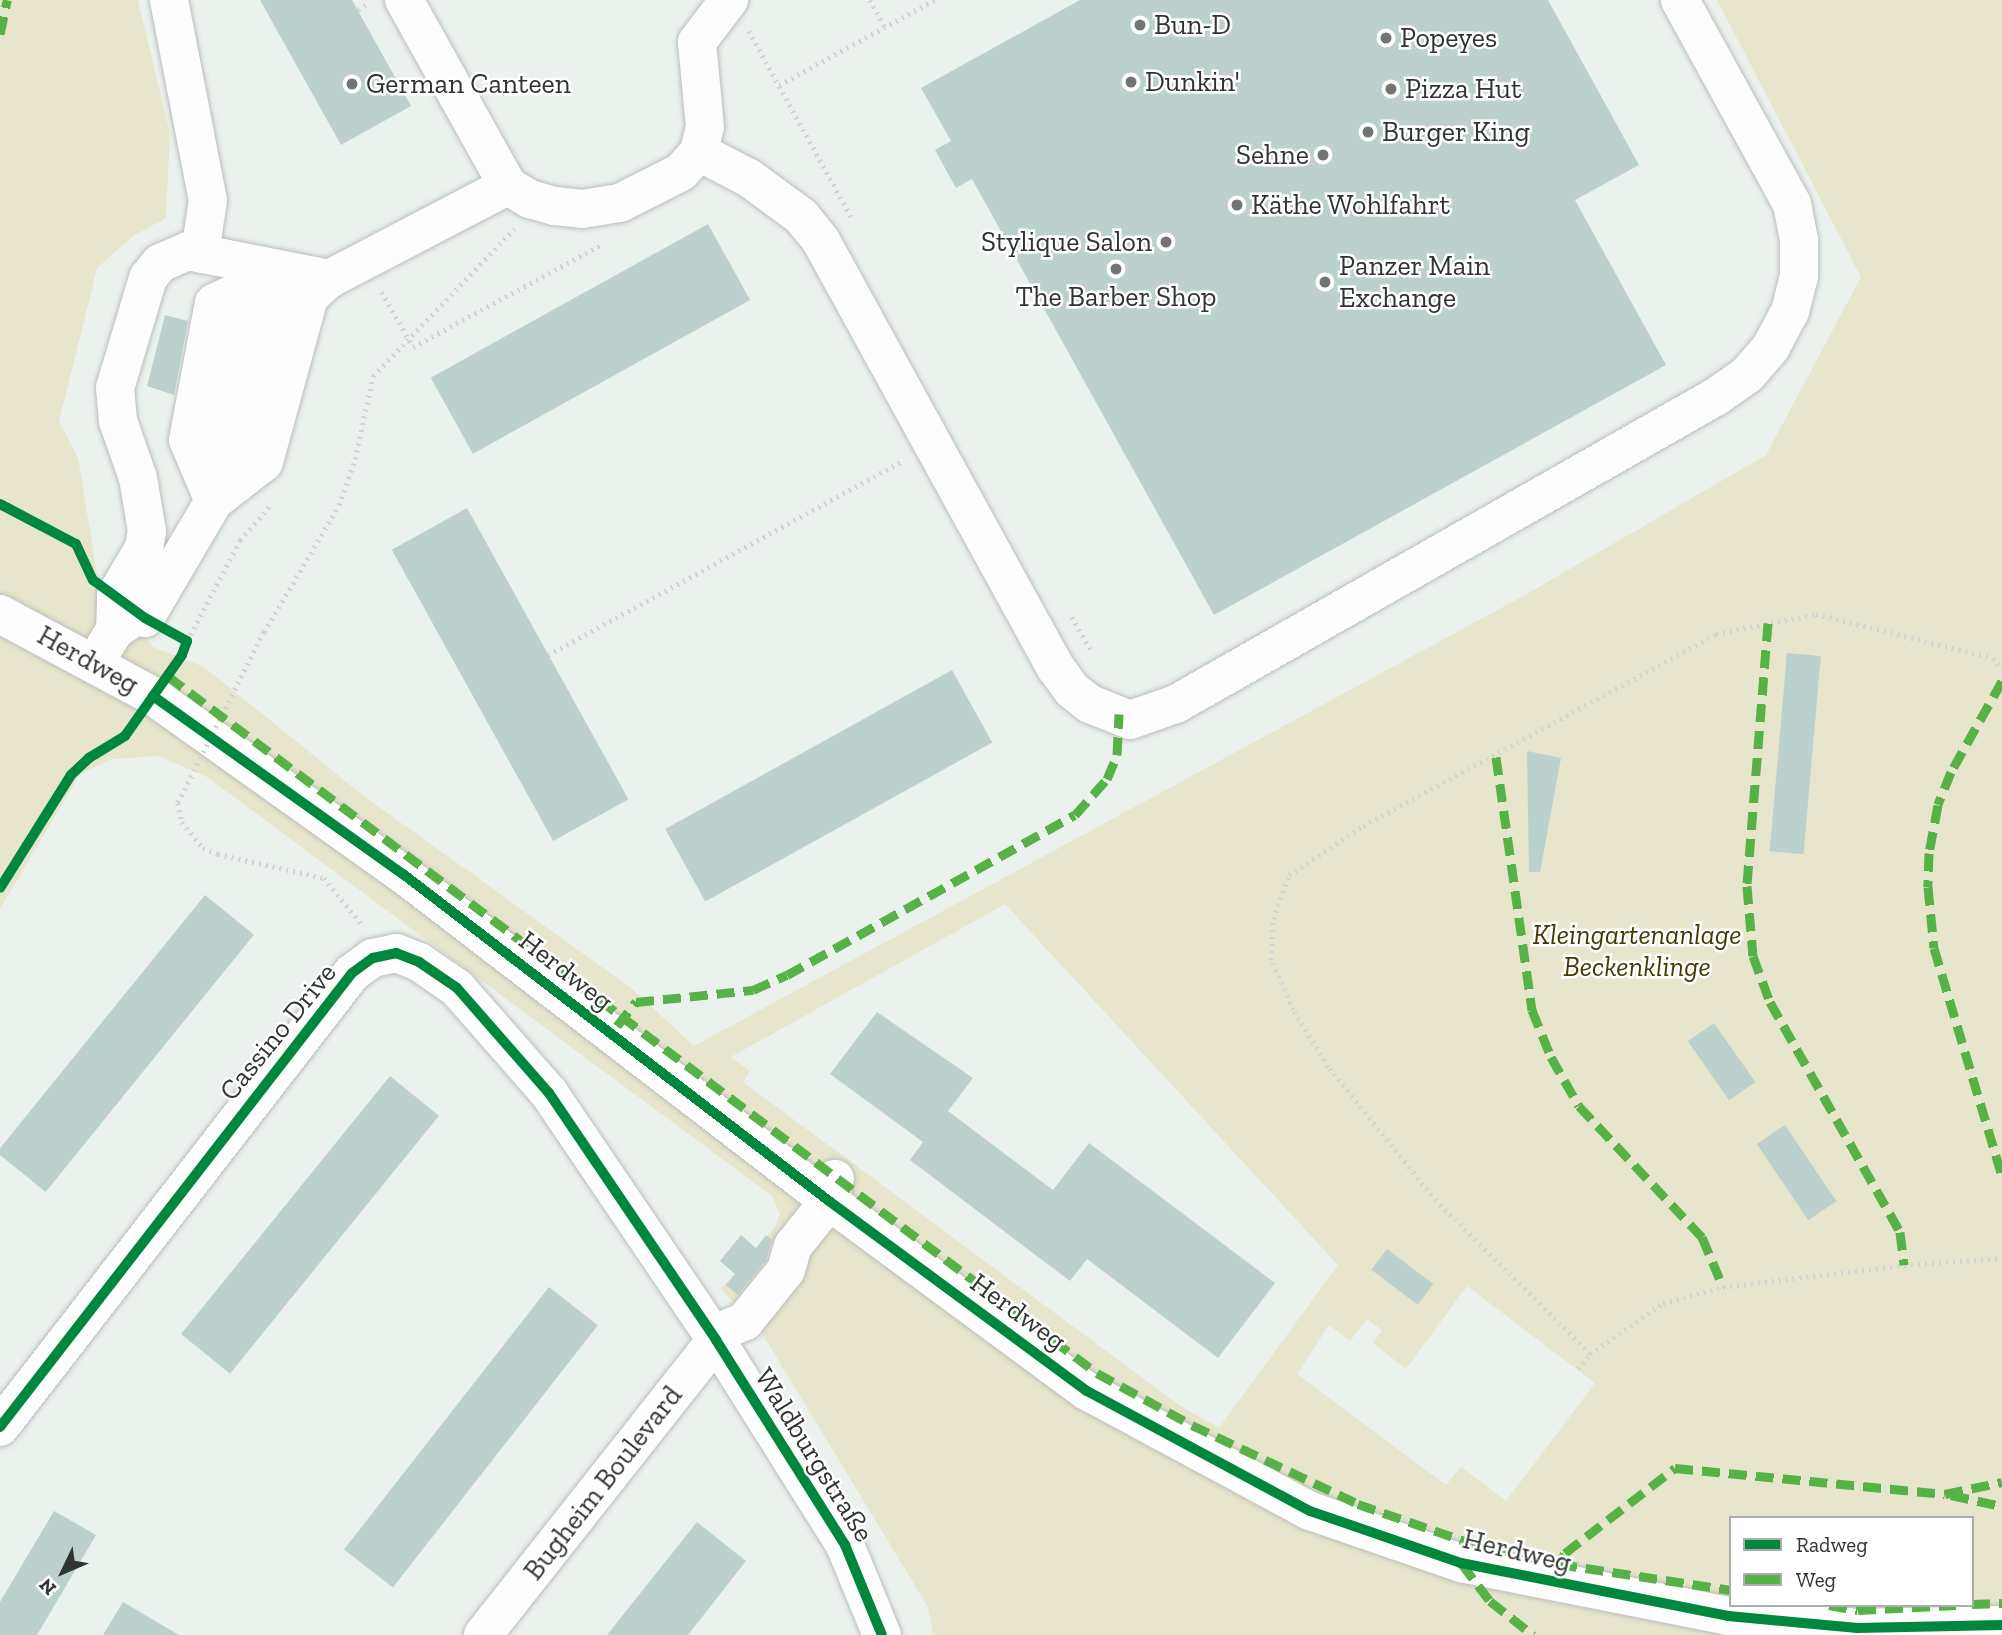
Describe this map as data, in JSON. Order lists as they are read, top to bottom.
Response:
{
  "streets": {
    "street": [
      "Herdweg",
      "Cassino Drive",
      "Waldburgstraße",
      "Bugheim Boulevard"
    ]
  },
  "crossings": [
    ["Herdweg", "Bugheim Boulevard"],
    ["Cassino Drive", "Waldburgstraße"],
    ["Cassino Drive", "Bugheim Boulevard"],
    ["Waldburgstraße", "Bugheim Boulevard"]
  ],
  "parks": ["Kleingartenanlage Beckenklinge"],
  "places": [
    "Bun-D",
    "Popeyes",
    "Dunkin'",
    "German Canteen",
    "Pizza Hut",
    "Burger King",
    "Sehne",
    "Käthe Wohlfahrt",
    "Stylique Salon",
    "The Barber Shop",
    "Panzer Main Exchange"
  ],
  "legend": ["Radweg", "Weg"],
  "north": "bottom left"
}
